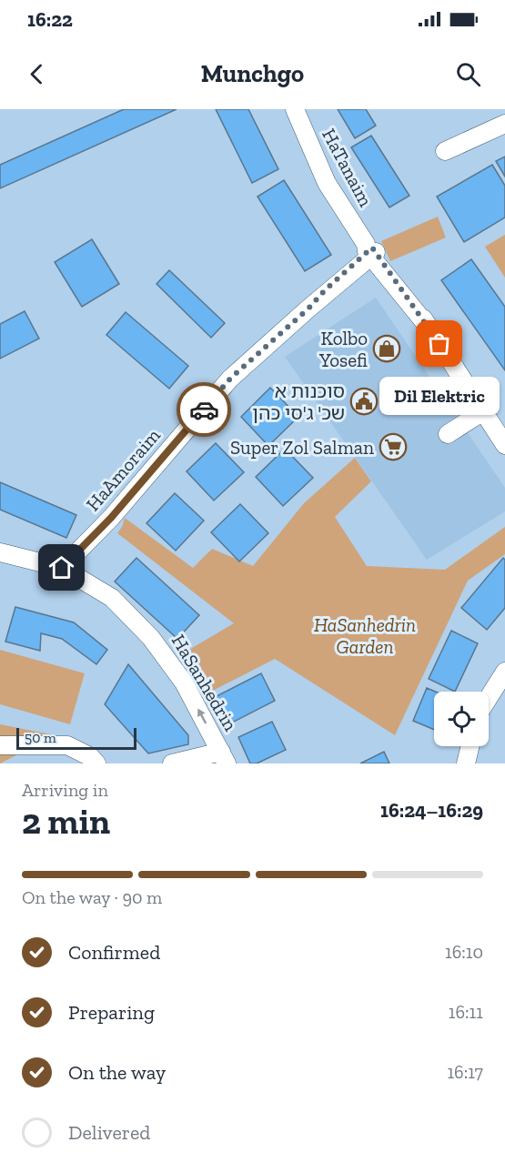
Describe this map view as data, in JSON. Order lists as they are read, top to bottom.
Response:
{
  "streets": {
    "street": ["HaTanaim", "HaAmoraim", "HaSanhedrin"]
  },
  "crossings": [
    ["HaTanaim", "HaAmoraim"],
    ["HaAmoraim", "HaSanhedrin"]
  ],
  "one_way": ["HaSanhedrin"],
  "parks": ["HaSanhedrin Garden"],
  "places": {
    "other": ["Dil Elektric"],
    "shop": ["Kolbo Yosefi"],
    "public building": ["סוכנות א שכ' ג'סי כהן"],
    "supermarket": ["Super Zol Salman"]
  },
  "scale_bar": "50 m",
  "page": {
    "status": "16:22",
    "header": "Munchgo",
    "bubble": "Dil Elektric",
    "scale": "50 m",
    "heading": ["2 min", "Arriving in", "16:24–16:29"],
    "bar": "On the way · 90 m",
    "list": [
      ["Confirmed", "16:10"],
      ["Preparing", "16:11"],
      ["On the way", "16:17"],
      "Delivered"
    ]
  }
}
